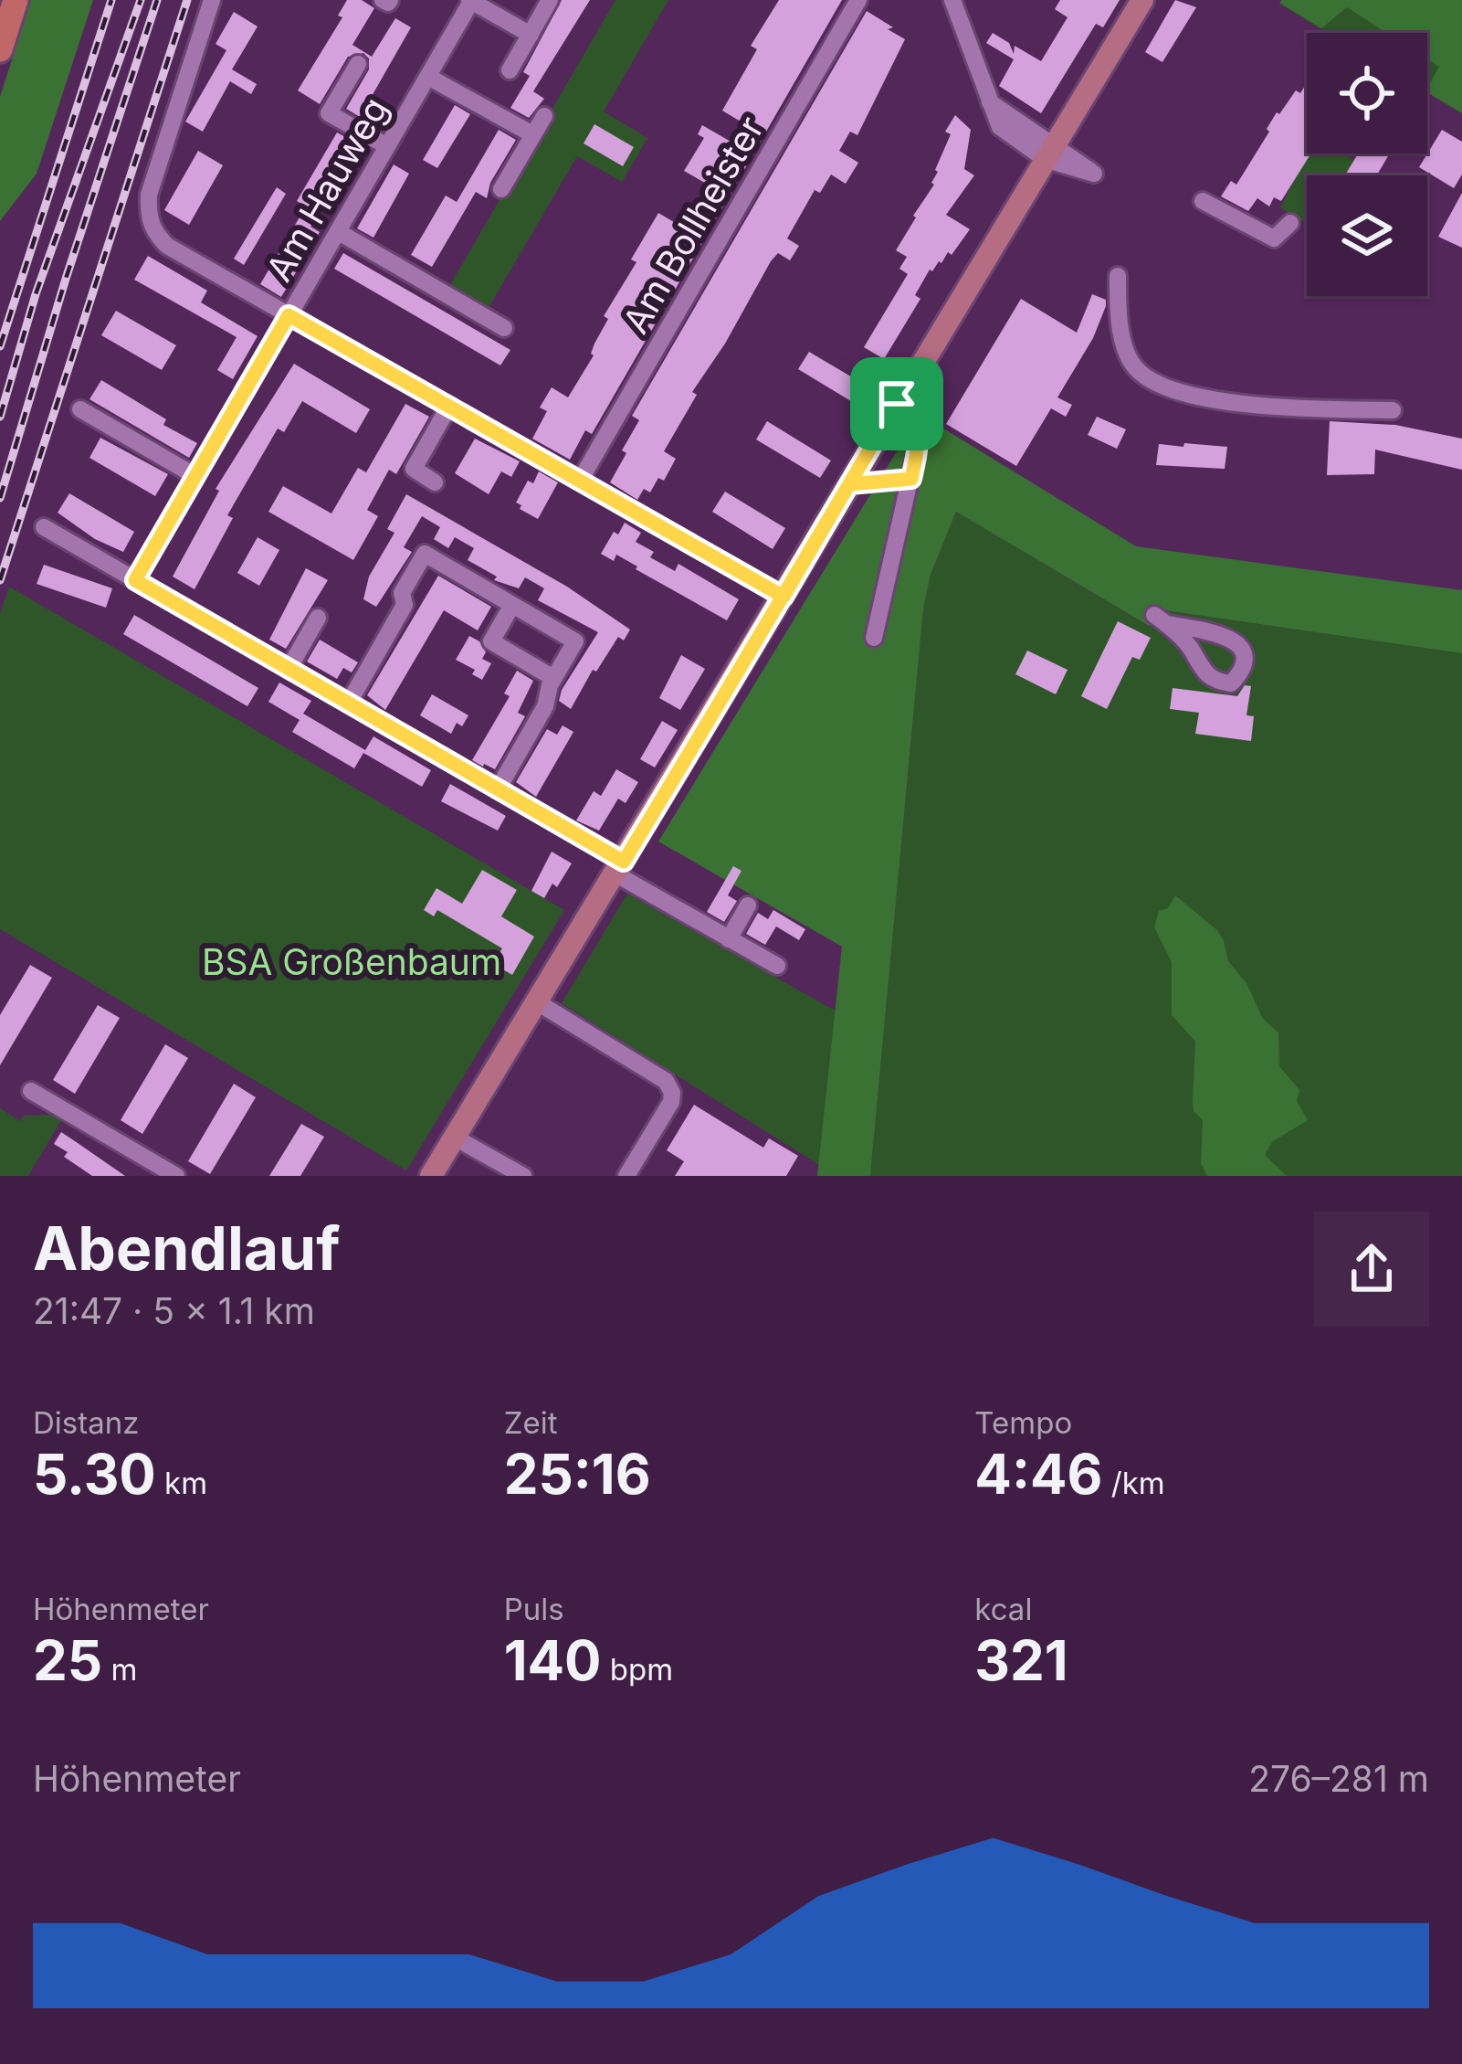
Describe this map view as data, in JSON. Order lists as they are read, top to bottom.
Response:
{
  "streets": {
    "street": ["Am Hauweg", "Am Bollheister"]
  },
  "parks": ["BSA Großenbaum"],
  "page": {
    "heading": ["Abendlauf", "21:47 · 5 × 1.1 km"],
    "stats": [
      ["Distanz", "5.30 km"],
      ["Zeit", "25:16"],
      ["Tempo", "4:46 /km"],
      ["Höhenmeter", "25 m"],
      ["Puls", "140 bpm"],
      ["kcal", "321"]
    ],
    "chart": ["Höhenmeter", "276–281 m"]
  }
}
